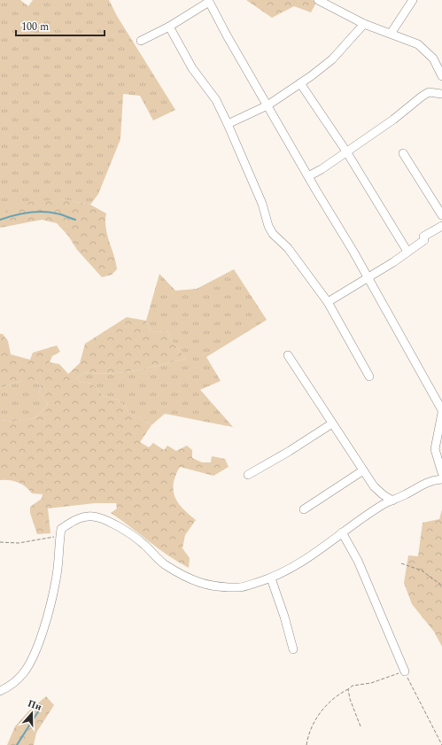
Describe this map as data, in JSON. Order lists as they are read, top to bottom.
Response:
{
  "scale_bar": "100 m",
  "north": "top"
}
